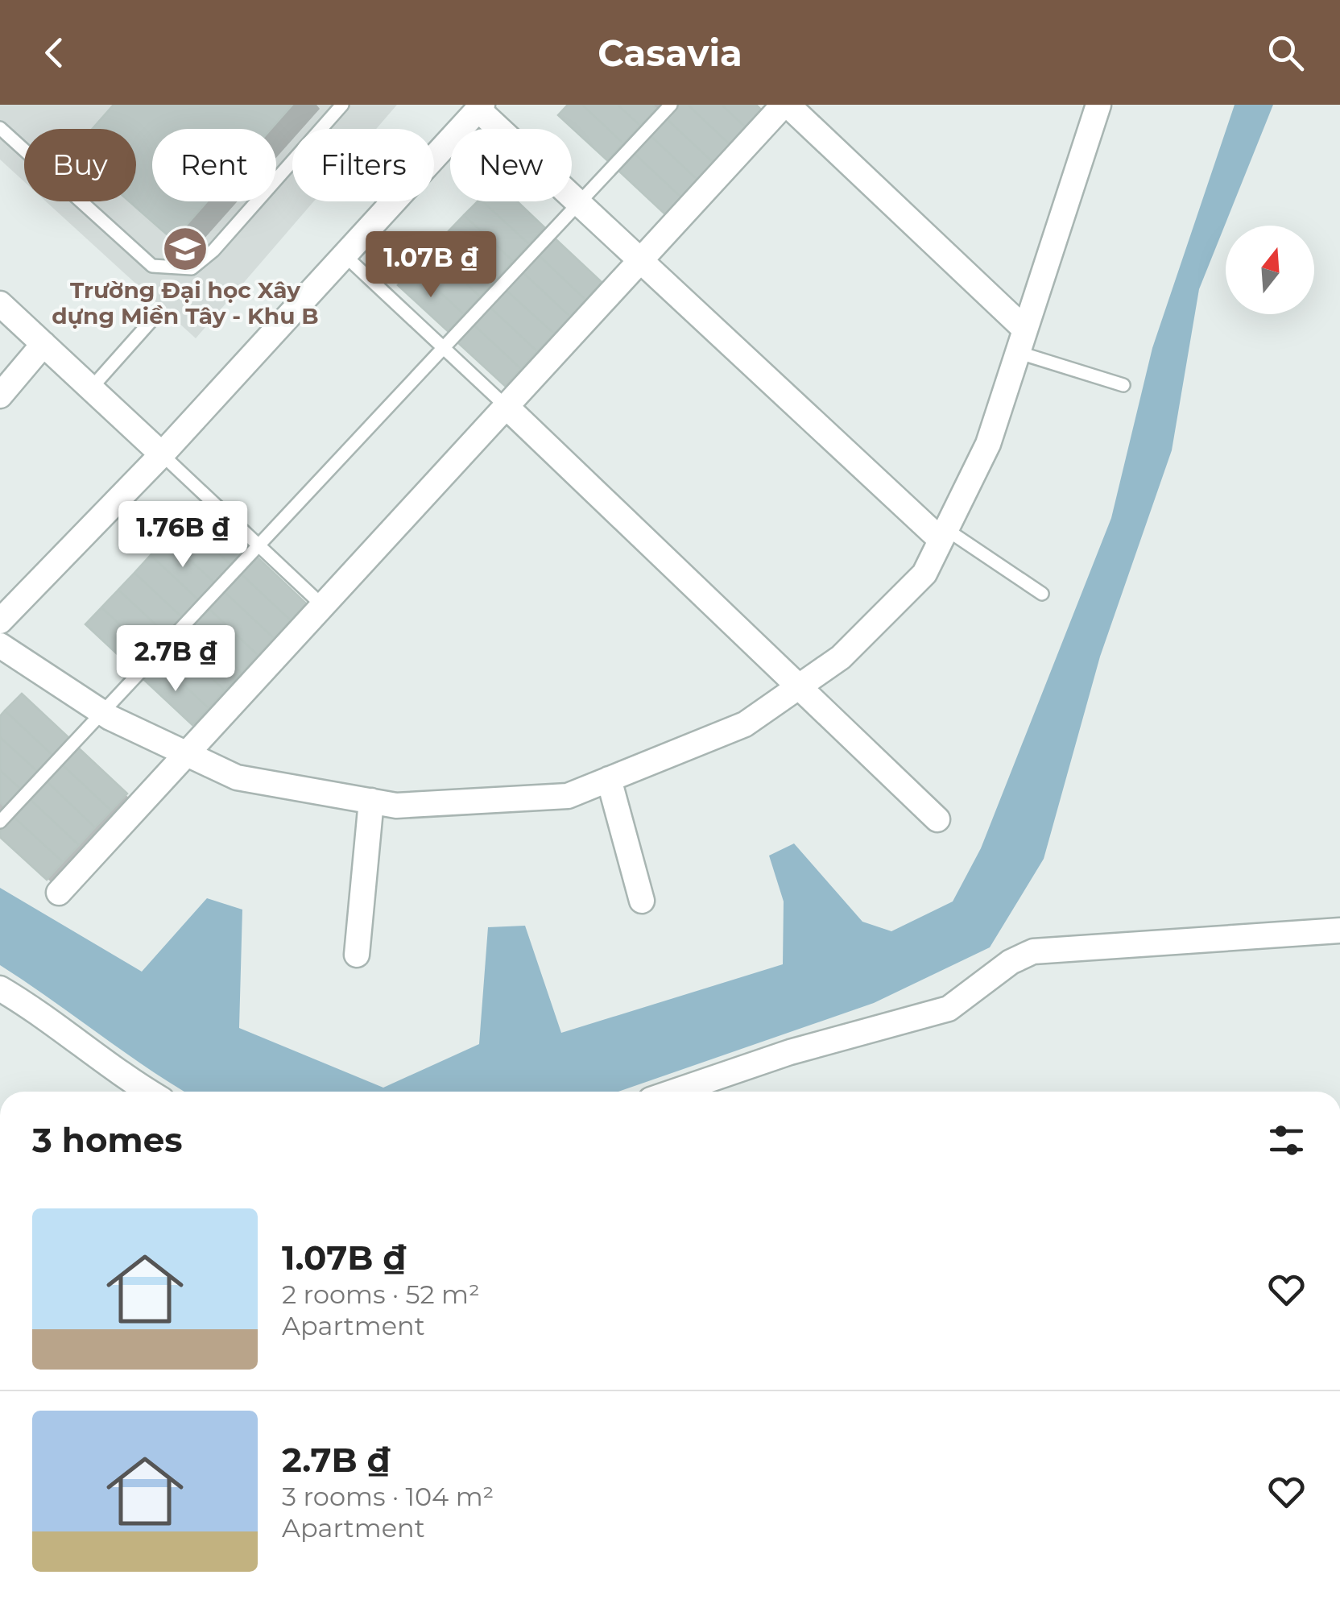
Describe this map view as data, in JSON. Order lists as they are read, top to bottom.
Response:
{
  "places": {
    "school or university": ["Trường Đại học Xây dựng Miền Tây - Khu B"]
  },
  "north": "top",
  "page": {
    "header": "Casavia",
    "chip": [
      "Buy",
      "Rent",
      "Filters",
      "New"
    ],
    "price": ["1.07B ₫", "1.76B ₫", "2.7B ₫"],
    "heading": "3 homes",
    "list": [
      {
        "name": "1.07B ₫",
        "note": "2 rooms · 52 m² · Apartment"
      },
      {
        "name": "2.7B ₫",
        "note": "3 rooms · 104 m² · Apartment"
      }
    ]
  }
}
